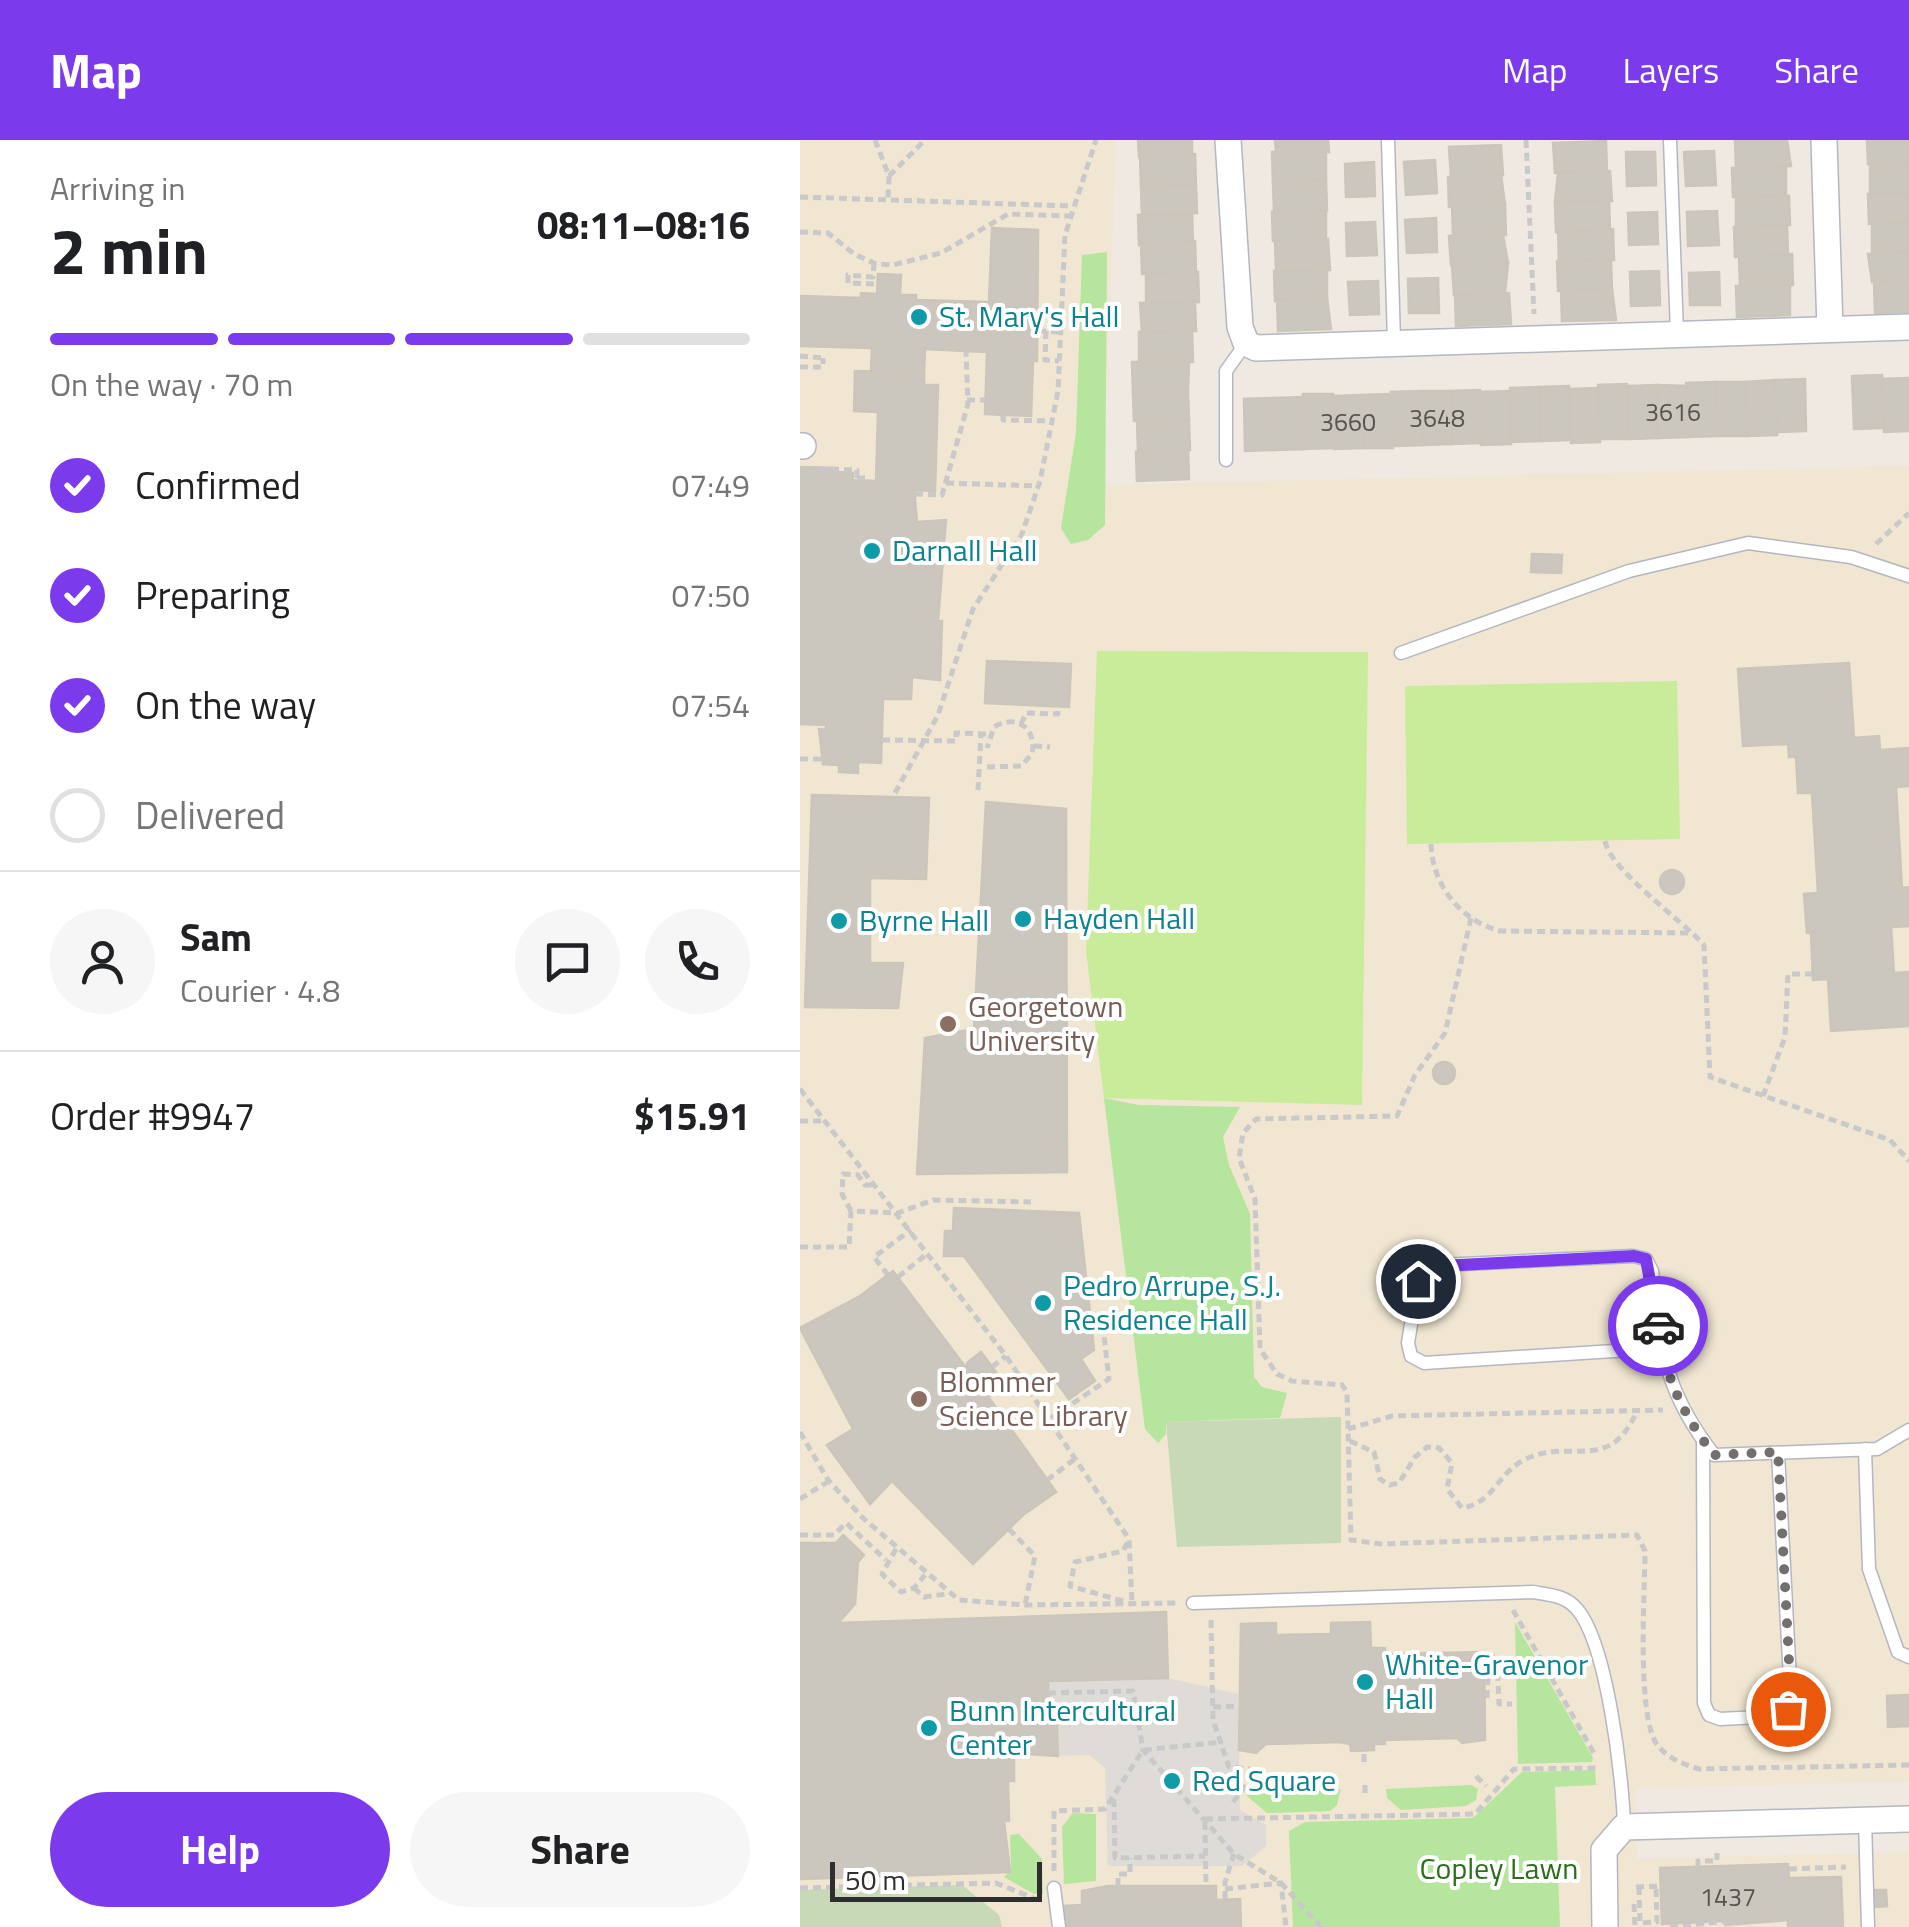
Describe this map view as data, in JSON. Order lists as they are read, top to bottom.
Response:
{
  "parks": ["Copley Lawn"],
  "places": [
    "St. Mary's Hall",
    "Darnall Hall",
    "Hayden Hall",
    "Byrne Hall",
    "Georgetown University",
    "Pedro Arrupe, S.J. Residence Hall",
    "Blommer Science Library",
    "White-Gravenor Hall",
    "Bunn Intercultural Center",
    "Red Square"
  ],
  "house_numbers": [
    "3616",
    "3648",
    "3660",
    "1437"
  ],
  "scale_bar": "50 m",
  "page": {
    "header": "Map",
    "nav": ["Map", "Layers", "Share"],
    "heading": ["2 min", "Arriving in", "08:11–08:16"],
    "panel": [
      "Sam",
      "Courier · 4.8",
      "Order #9947",
      "$15.91"
    ],
    "bar": "On the way · 70 m",
    "list": [
      ["Confirmed", "07:49"],
      ["Preparing", "07:50"],
      ["On the way", "07:54"],
      "Delivered"
    ],
    "buttons": ["Help", "Share"],
    "scale": "50 m"
  }
}
